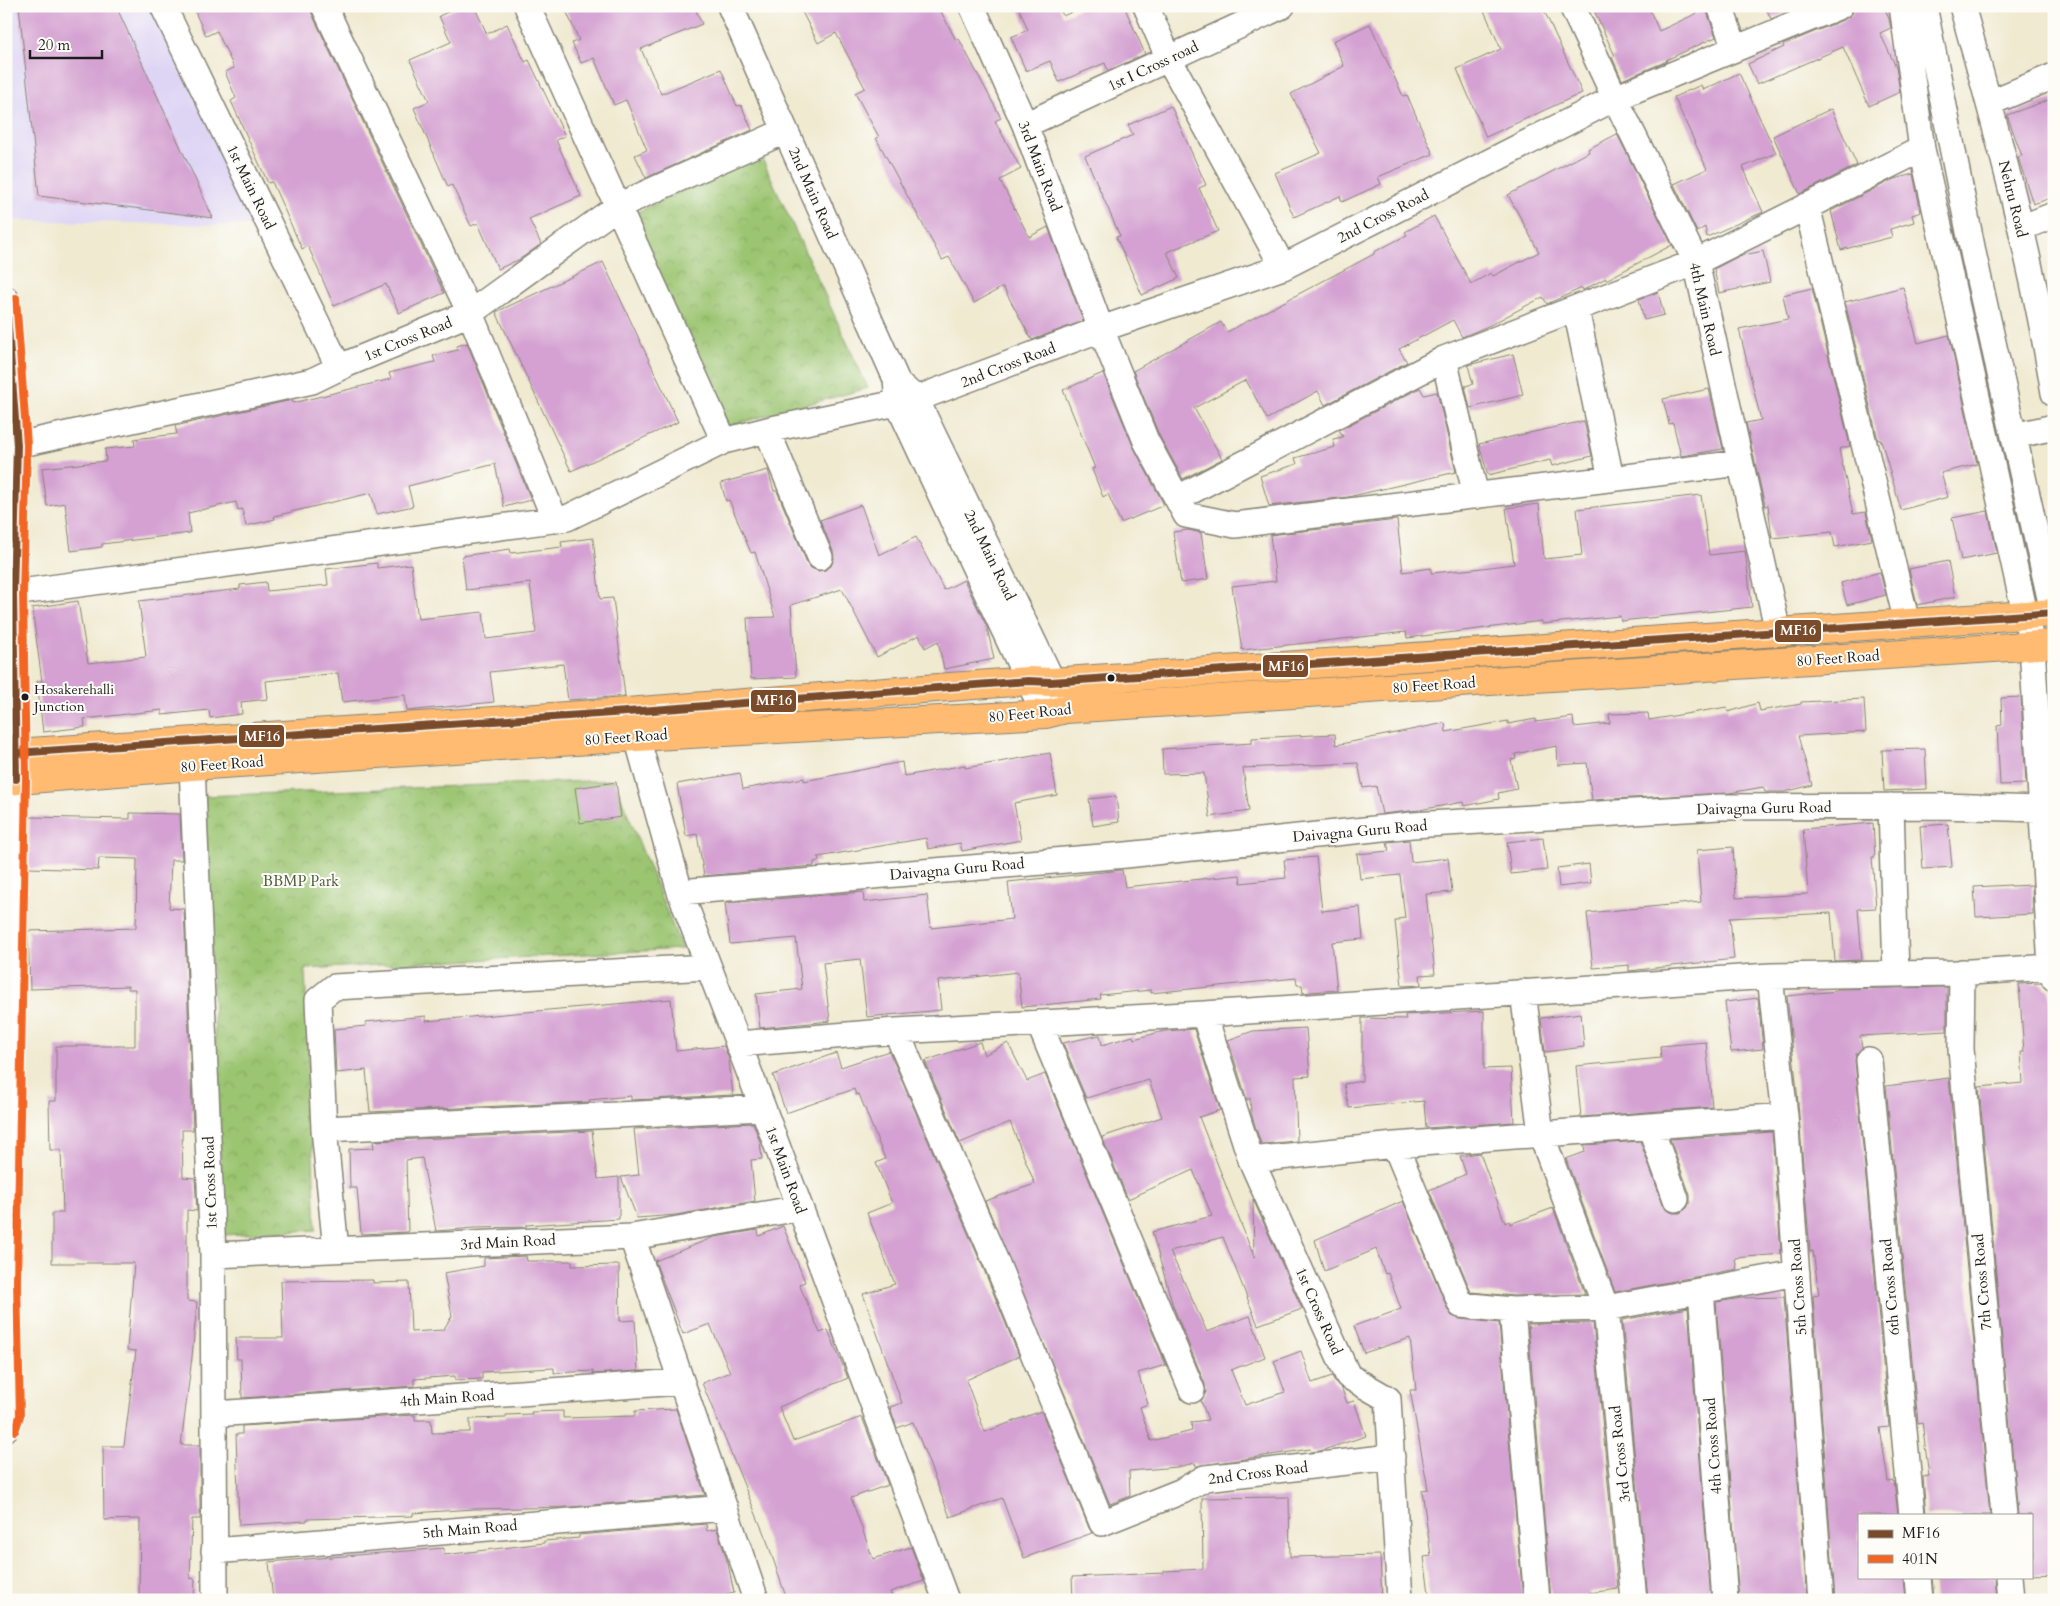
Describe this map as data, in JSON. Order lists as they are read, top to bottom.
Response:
{
  "streets": {
    "main road": ["80 Feet Road"],
    "street": [
      "1st I Cross road",
      "3rd Main Road",
      "1st Main Road",
      "2nd Main Road",
      "Nehru Road",
      "2nd Cross Road",
      "4th Main Road",
      "1st Cross Road",
      "Daivagna Guru Road",
      "7th Cross Road",
      "5th Cross Road",
      "6th Cross Road",
      "4th Cross Road",
      "3rd Cross Road",
      "5th Main Road"
    ]
  },
  "crossings": [
    ["1st I Cross road", "3rd Main Road"],
    ["3rd Main Road", "1st Main Road"],
    ["3rd Main Road", "2nd Cross Road"],
    ["3rd Main Road", "1st Cross Road"],
    ["1st Main Road", "1st Cross Road"],
    ["1st Main Road", "80 Feet Road"],
    ["1st Main Road", "Daivagna Guru Road"],
    ["2nd Main Road", "2nd Cross Road"],
    ["2nd Main Road", "80 Feet Road"],
    ["2nd Cross Road", "4th Main Road"],
    ["2nd Cross Road", "1st Cross Road"],
    ["4th Main Road", "1st Cross Road"],
    ["4th Main Road", "80 Feet Road"],
    ["1st Cross Road", "80 Feet Road"],
    ["1st Cross Road", "5th Main Road"]
  ],
  "parks": ["BBMP Park"],
  "places": ["Hosakerehalli Junction"],
  "lines": ["transit line 401N", "transit line MF16"],
  "legend": ["MF16", "401N"],
  "scale_bar": "20 m"
}
